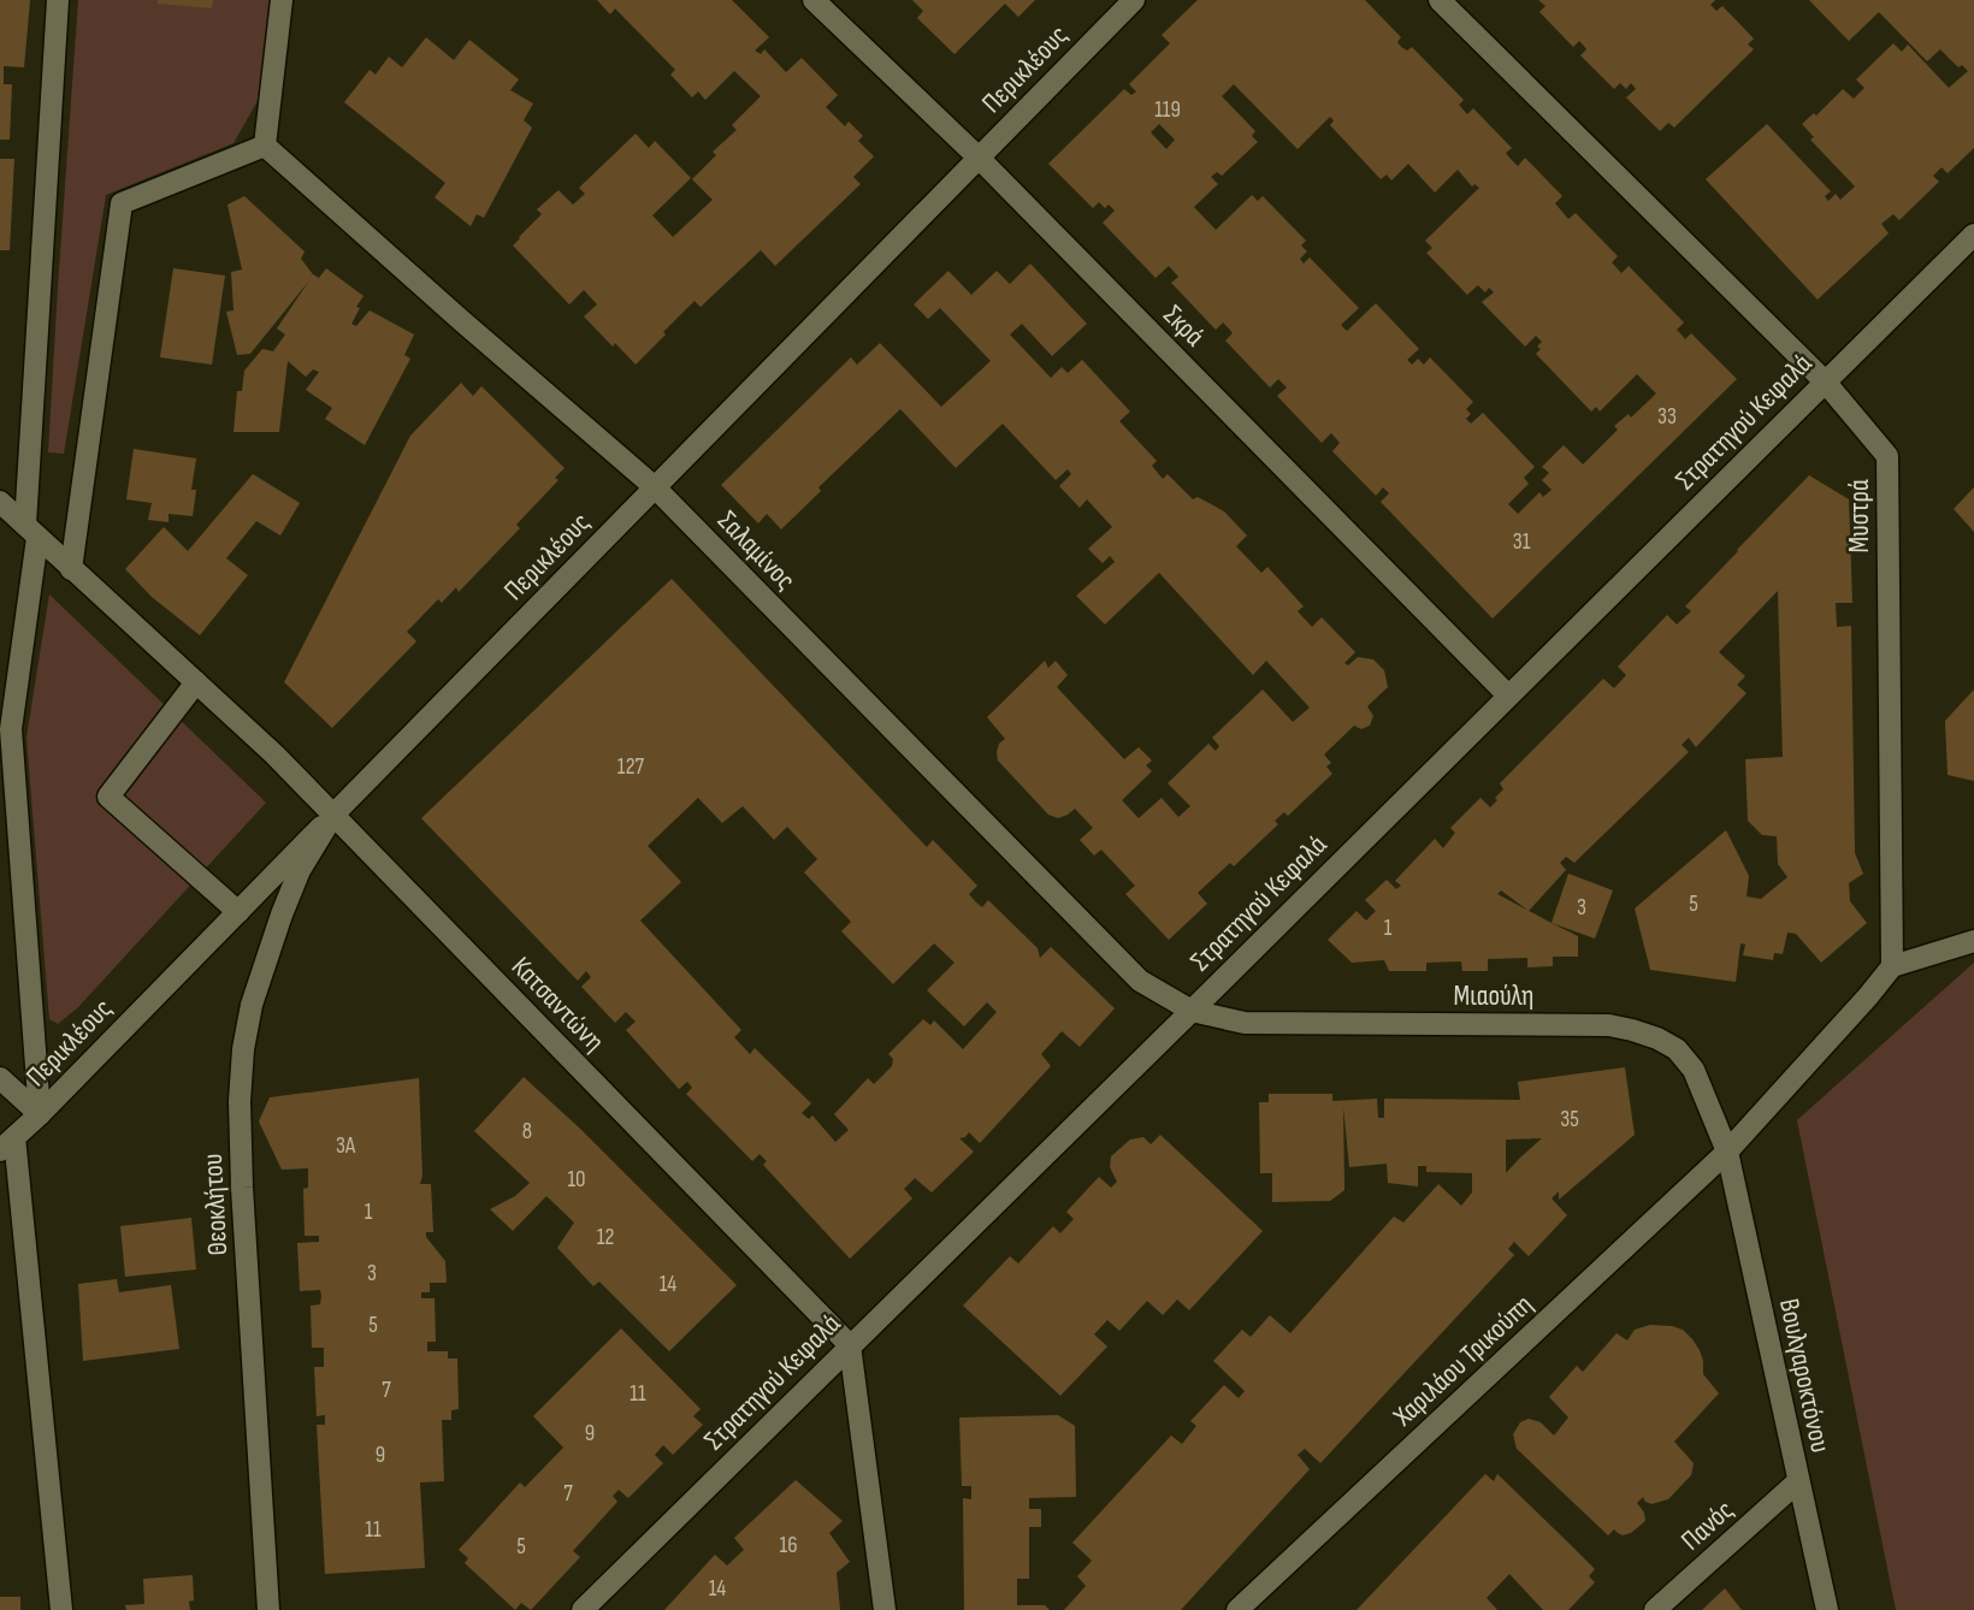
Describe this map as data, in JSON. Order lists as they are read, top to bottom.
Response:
{
  "streets": {
    "street": [
      "Περικλέους",
      "Σκρά",
      "Στρατηγού Κεφαλά",
      "Μυστρά",
      "Σαλαμίνος",
      "Μιαούλη",
      "Κατσαντώνη",
      "Θεοκλήτου",
      "Χαριλάου Τρικούπη",
      "Βουλγαροκτόνου",
      "Πανός"
    ]
  },
  "crossings": [
    ["Περικλέους", "Σκρά"],
    ["Περικλέους", "Σαλαμίνος"],
    ["Περικλέους", "Κατσαντώνη"],
    ["Περικλέους", "Θεοκλήτου"],
    ["Σκρά", "Στρατηγού Κεφαλά"],
    ["Στρατηγού Κεφαλά", "Μυστρά"],
    ["Στρατηγού Κεφαλά", "Σαλαμίνος"],
    ["Στρατηγού Κεφαλά", "Μιαούλη"],
    ["Στρατηγού Κεφαλά", "Κατσαντώνη"],
    ["Σαλαμίνος", "Μιαούλη"],
    ["Μιαούλη", "Χαριλάου Τρικούπη"],
    ["Μιαούλη", "Βουλγαροκτόνου"],
    ["Κατσαντώνη", "Θεοκλήτου"],
    ["Χαριλάου Τρικούπη", "Βουλγαροκτόνου"],
    ["Βουλγαροκτόνου", "Πανός"]
  ],
  "house_numbers": [
    "119",
    "33",
    "31",
    "127",
    "5",
    "3",
    "1",
    "35",
    "8",
    "3Α",
    "10",
    "1",
    "12",
    "3",
    "14",
    "5",
    "7",
    "11",
    "9",
    "9",
    "7",
    "11",
    "16",
    "5",
    "14"
  ]
}
